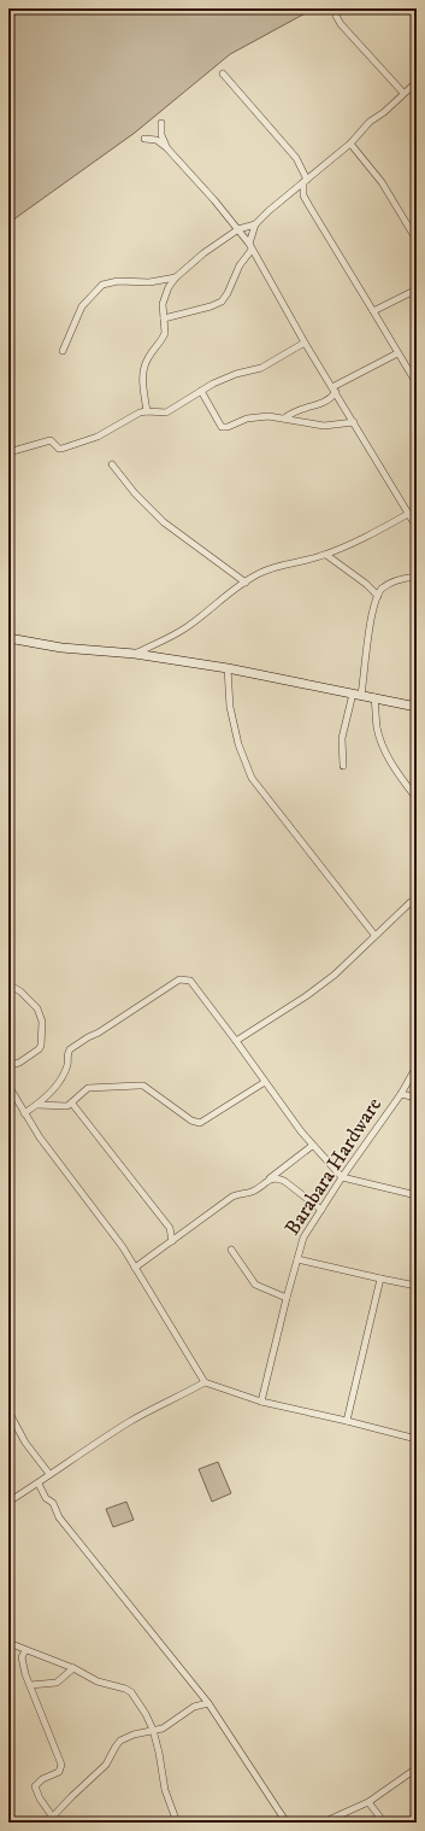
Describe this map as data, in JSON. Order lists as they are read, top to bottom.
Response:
{
  "streets": {
    "street": ["Barabara Hardware"]
  }
}
